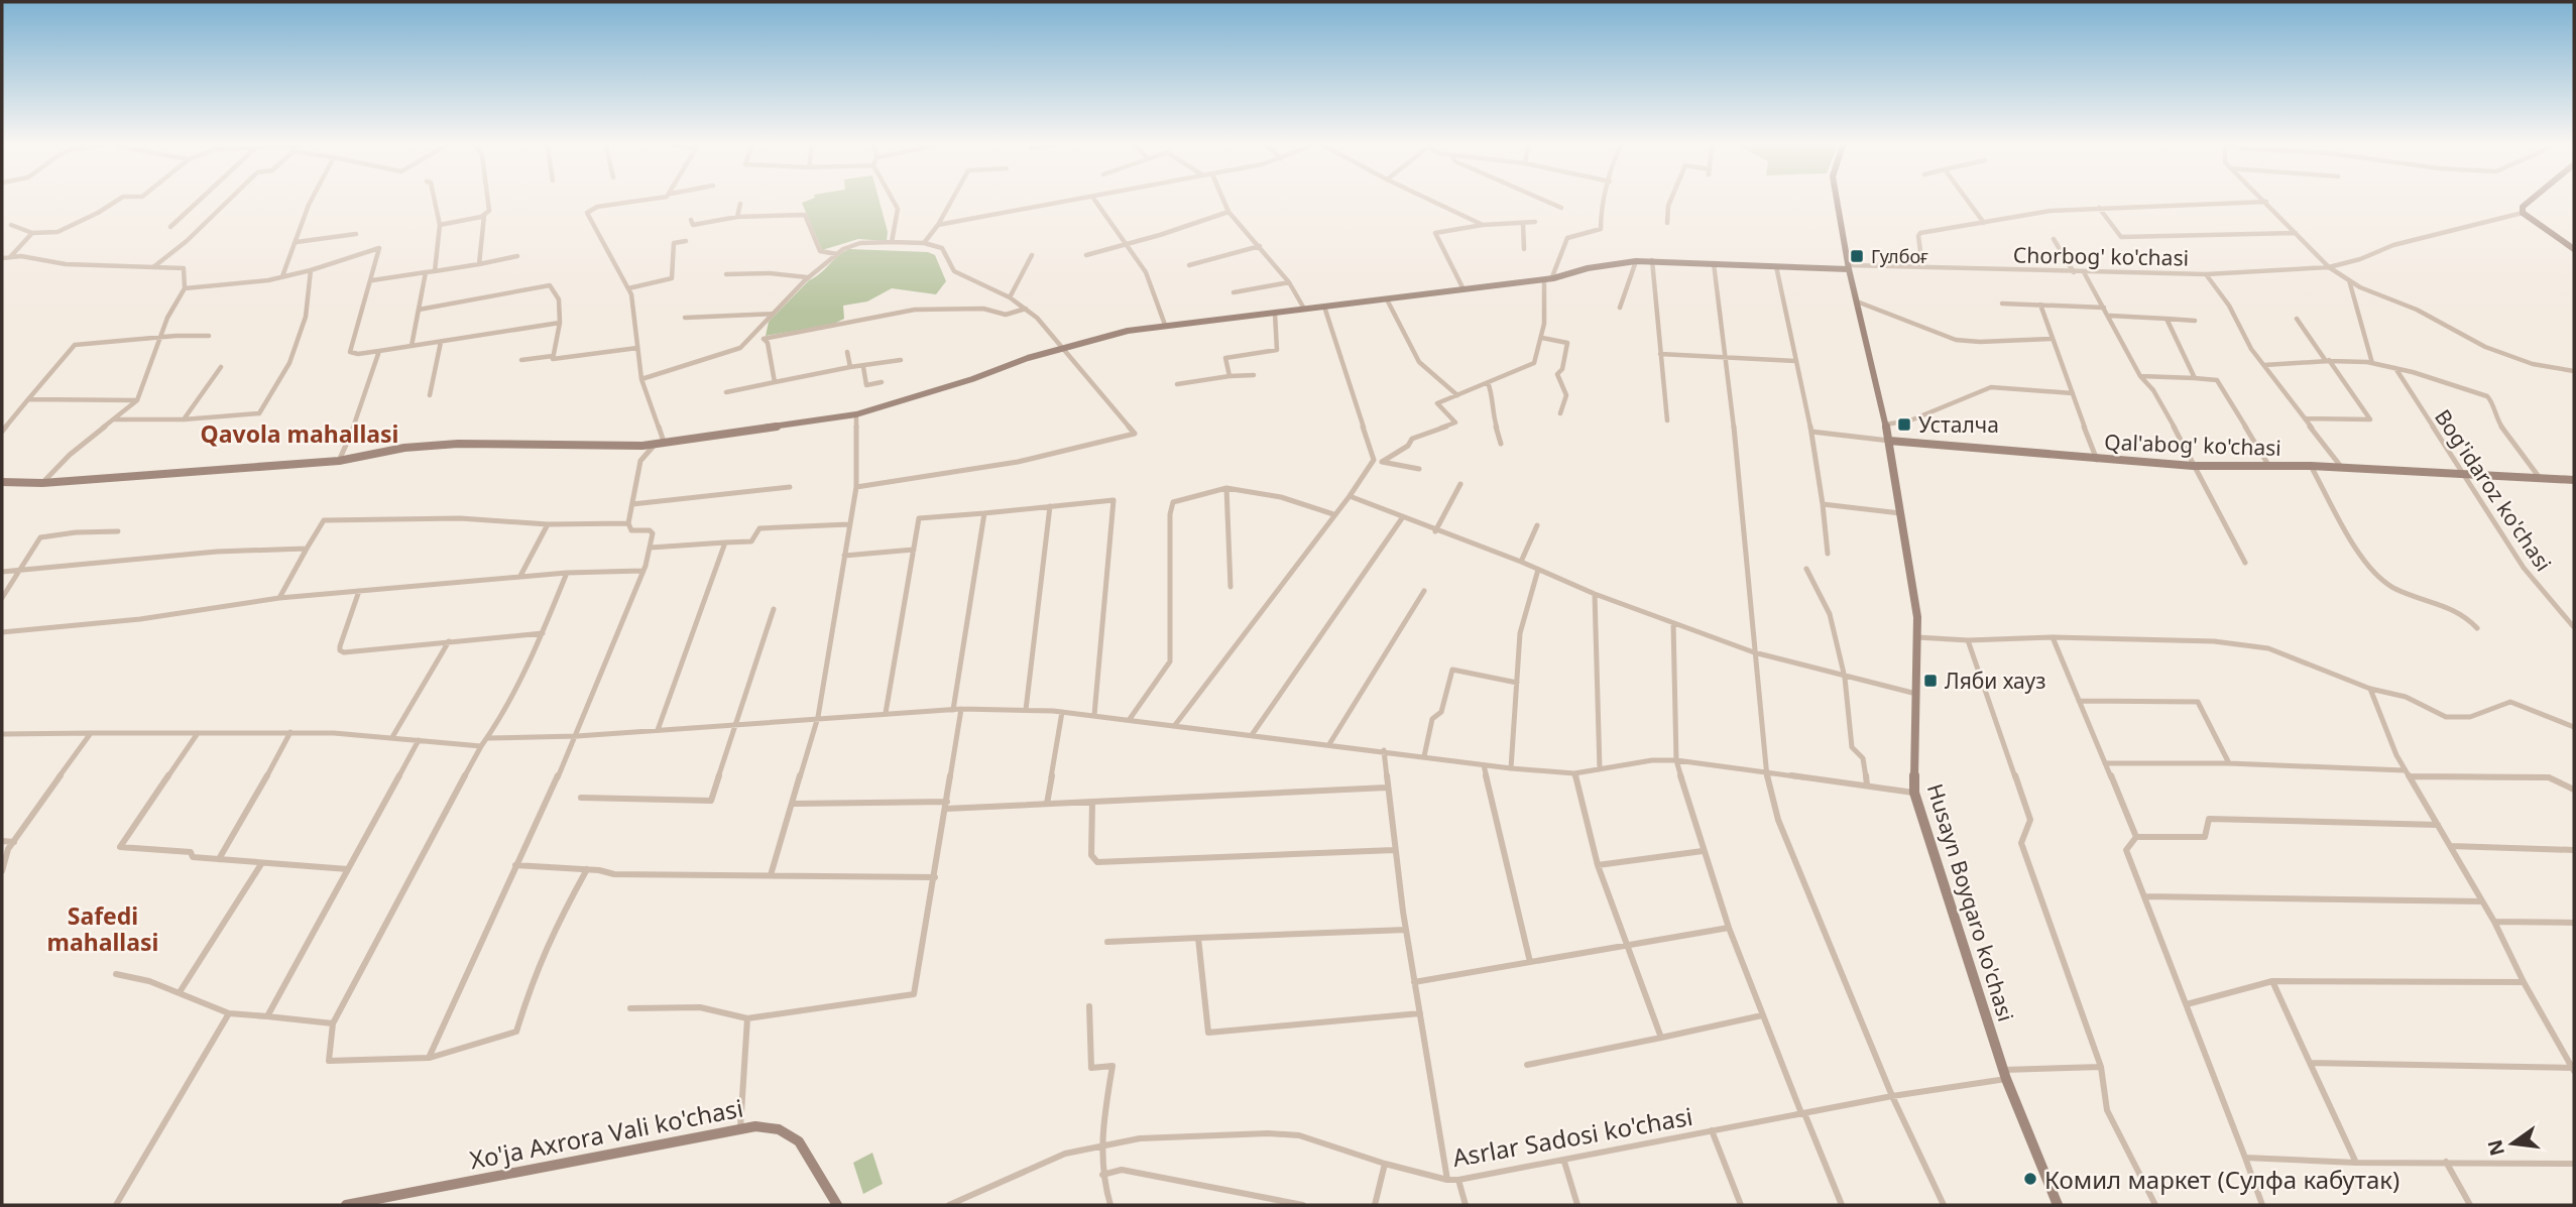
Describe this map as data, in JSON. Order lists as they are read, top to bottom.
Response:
{
  "streets": {
    "street": [
      "Сhorbog' ko'chasi",
      "Qal'abog' ko'chasi",
      "Bog'idaroz ko'chasi",
      "Husayn Boyqaro ko'chasi",
      "Xo'ja Axrora Vali ko'chasi",
      "Asrlar Sadosi ko'chasi"
    ]
  },
  "crossings": [
    ["Сhorbog' ko'chasi", "Husayn Boyqaro ko'chasi"],
    ["Qal'abog' ko'chasi", "Bog'idaroz ko'chasi"],
    ["Qal'abog' ko'chasi", "Husayn Boyqaro ko'chasi"],
    ["Husayn Boyqaro ko'chasi", "Asrlar Sadosi ko'chasi"]
  ],
  "districts": ["Qavola mahallasi", "Safedi mahallasi"],
  "places": {
    "transit": ["Гулбоғ", "Усталча", "Ляби хауз"],
    "other": ["Комил маркет (Сулфа кабутак)"]
  },
  "north": "left"
}
